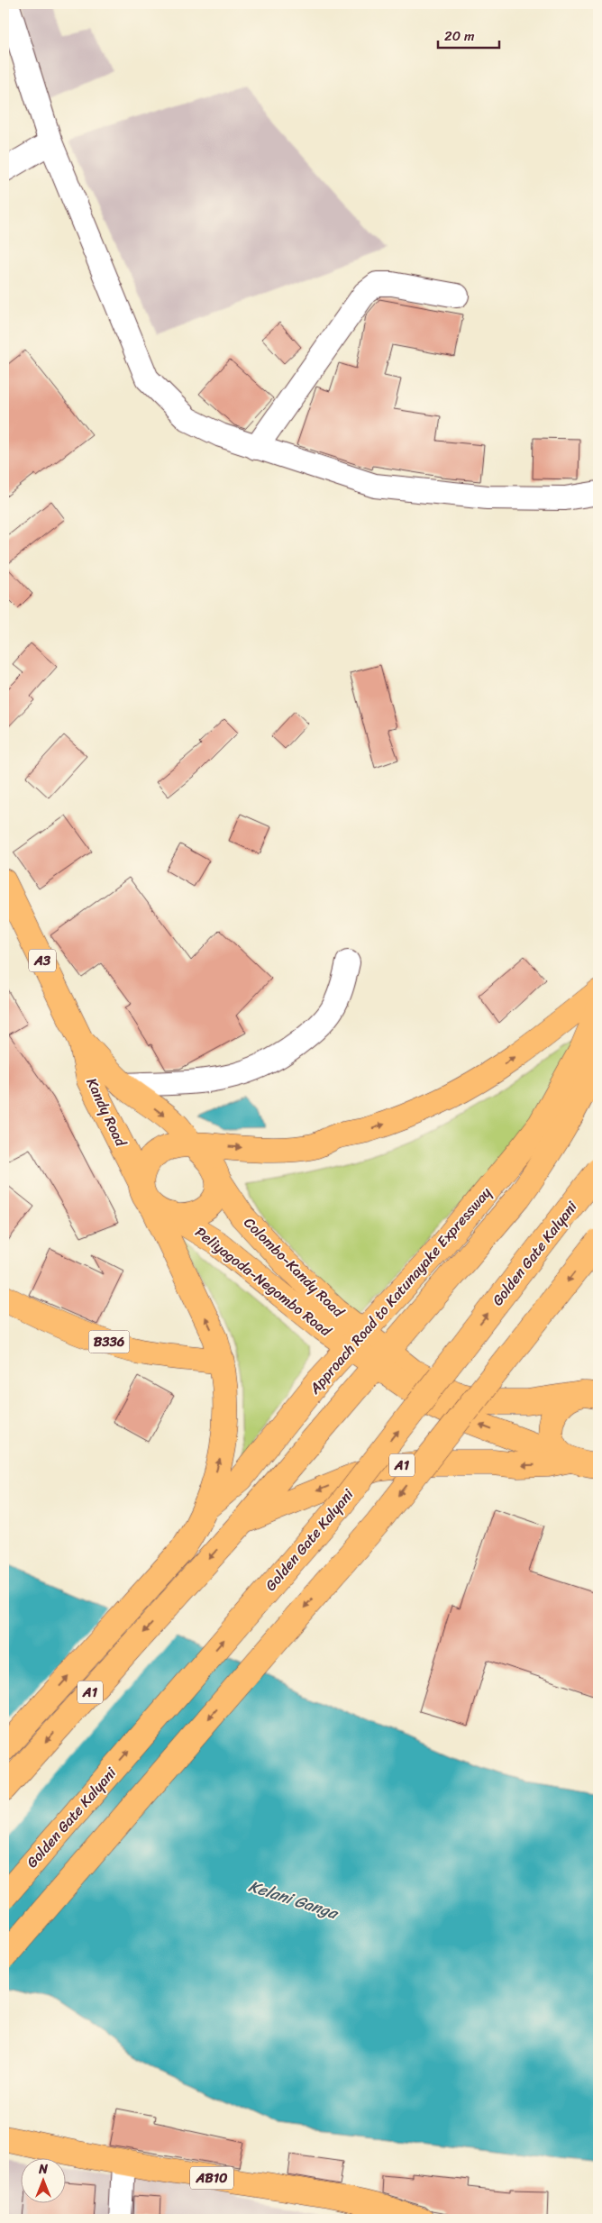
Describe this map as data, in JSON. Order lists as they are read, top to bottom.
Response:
{
  "streets": {
    "main road": [
      "A3",
      "Kandy Road",
      "Golden Gate Kalyani",
      "Colombo-Kandy Road",
      "Peliyagoda-Negombo Road",
      "Approach Road to Katunayake Expressway",
      "B336",
      "A1",
      "AB10"
    ]
  },
  "crossings": [
    ["Kandy Road", "Colombo-Kandy Road"],
    ["Kandy Road", "Peliyagoda-Negombo Road"],
    ["Kandy Road", "A1"],
    ["Colombo-Kandy Road", "Peliyagoda-Negombo Road"],
    ["Colombo-Kandy Road", "A1"],
    ["Peliyagoda-Negombo Road", "A1"],
    ["Approach Road to Katunayake Expressway", "A1"],
    ["B336", "A1"]
  ],
  "water": ["Kelani Ganga"],
  "scale_bar": "20 m",
  "north": "top"
}
